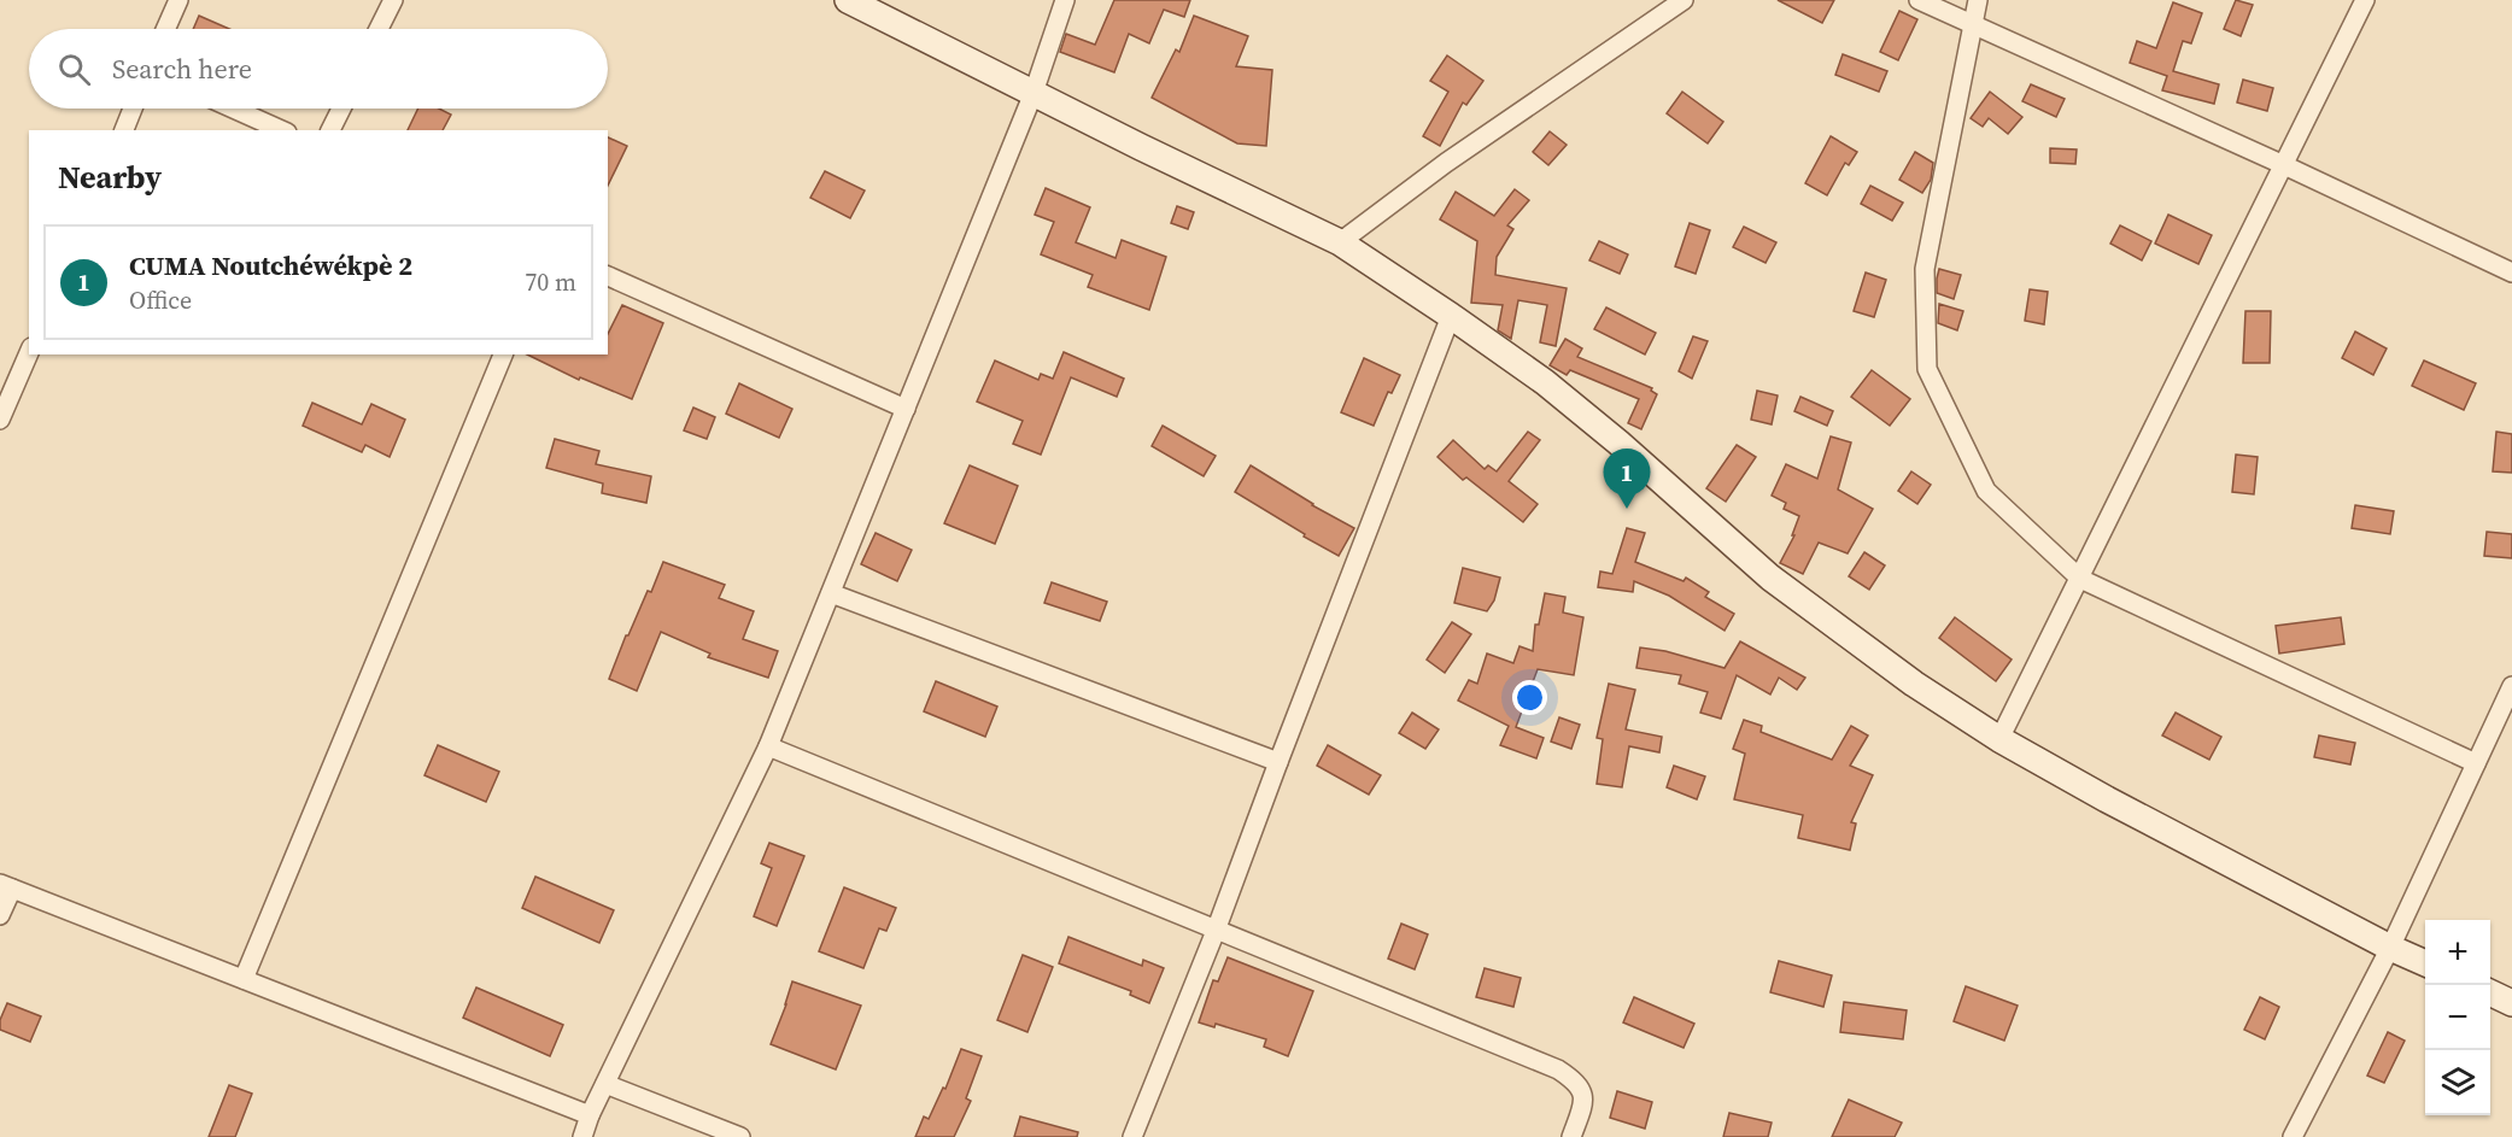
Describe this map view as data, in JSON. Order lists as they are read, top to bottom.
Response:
{
  "page": {
    "search": "Search here",
    "heading": "Nearby",
    "list": [
      {
        "mark": "1",
        "name": "CUMA Noutchéwékpè 2",
        "note": "Office",
        "value": "70 m"
      }
    ],
    "pins": "1",
    "map_buttons": ["+", "−"]
  }
}
